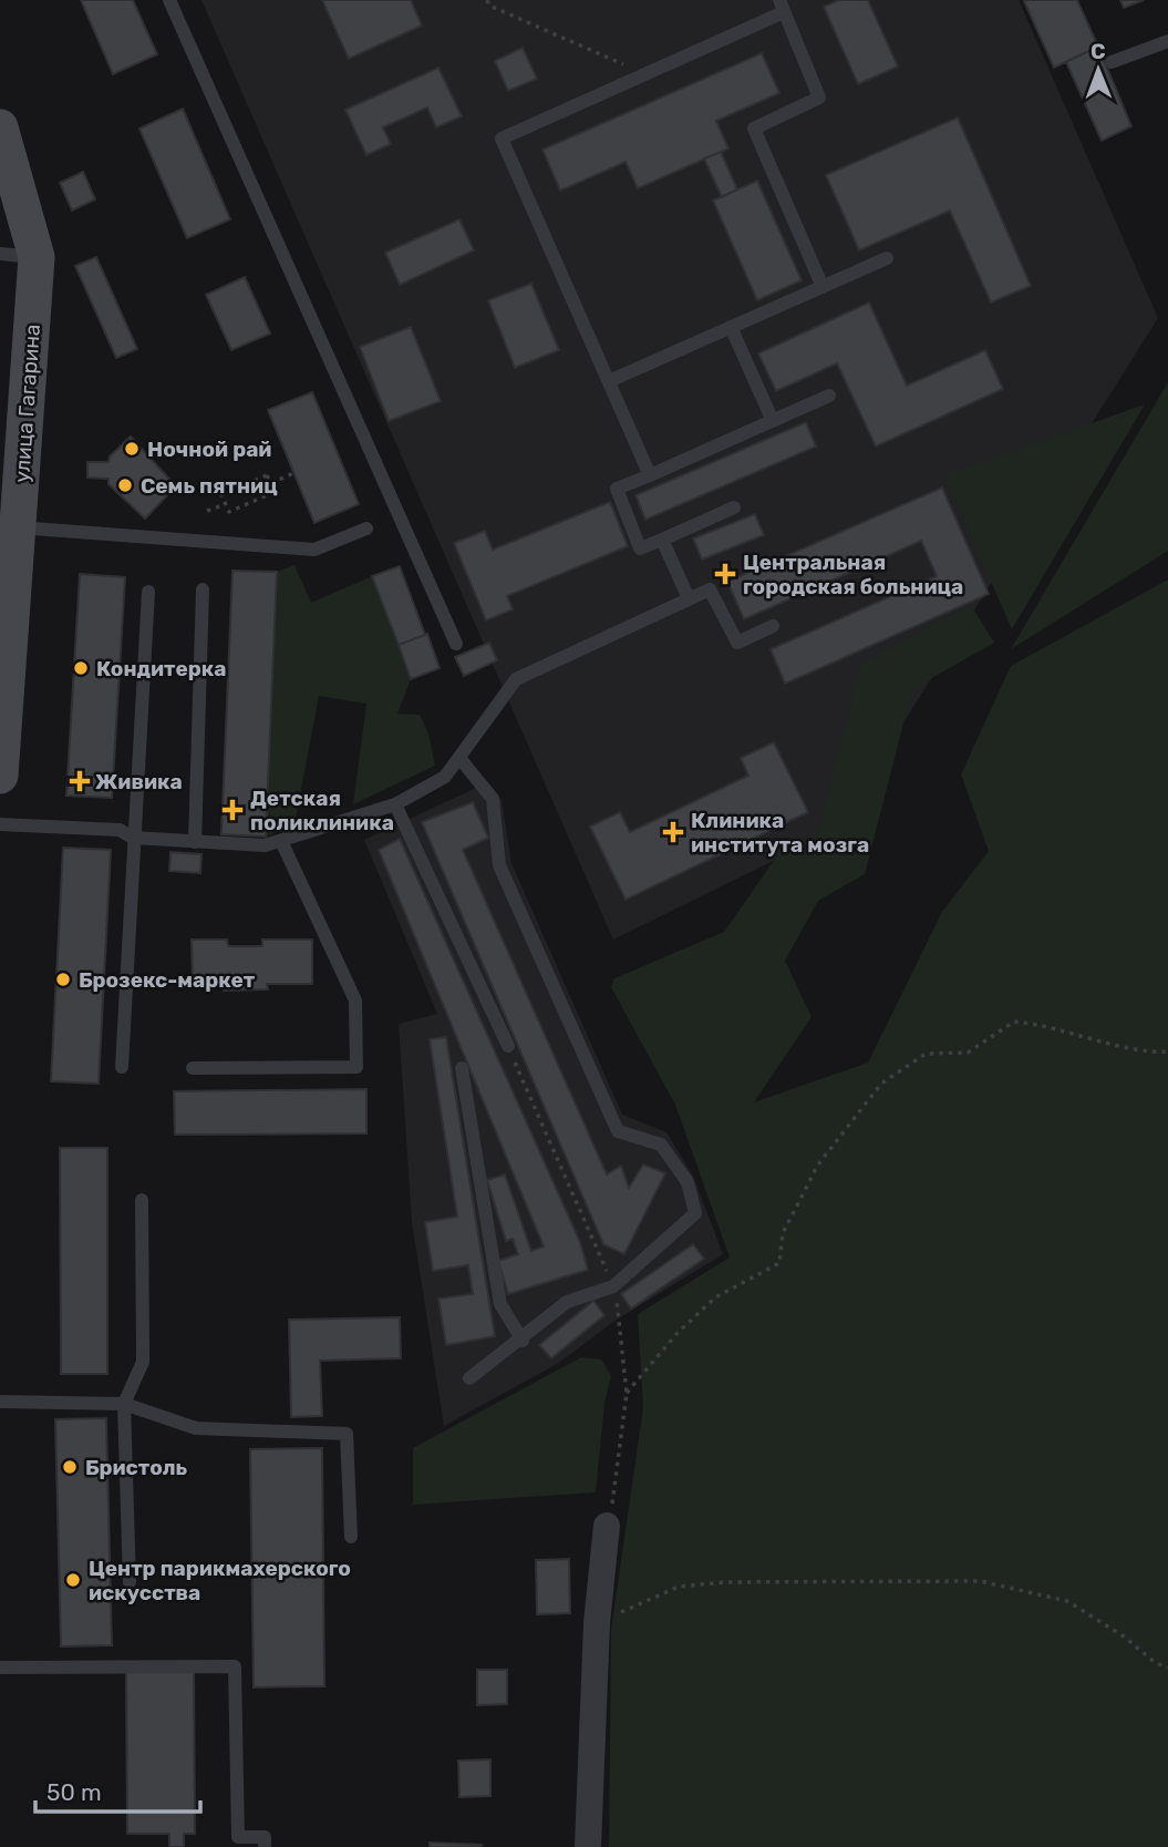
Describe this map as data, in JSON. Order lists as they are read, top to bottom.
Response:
{
  "streets": {
    "street": ["улица Гагарина"]
  },
  "places": {
    "other": [
      "Ночной рай",
      "Семь пятниц",
      "Кондитерка",
      "Брозекс-маркет",
      "Бристоль",
      "Центр парикмахерского искусства"
    ],
    "health": [
      "Центральная городская больница",
      "Живика",
      "Детская поликлиника",
      "Клиника института мозга"
    ]
  },
  "scale_bar": "50 m",
  "north": "top"
}
